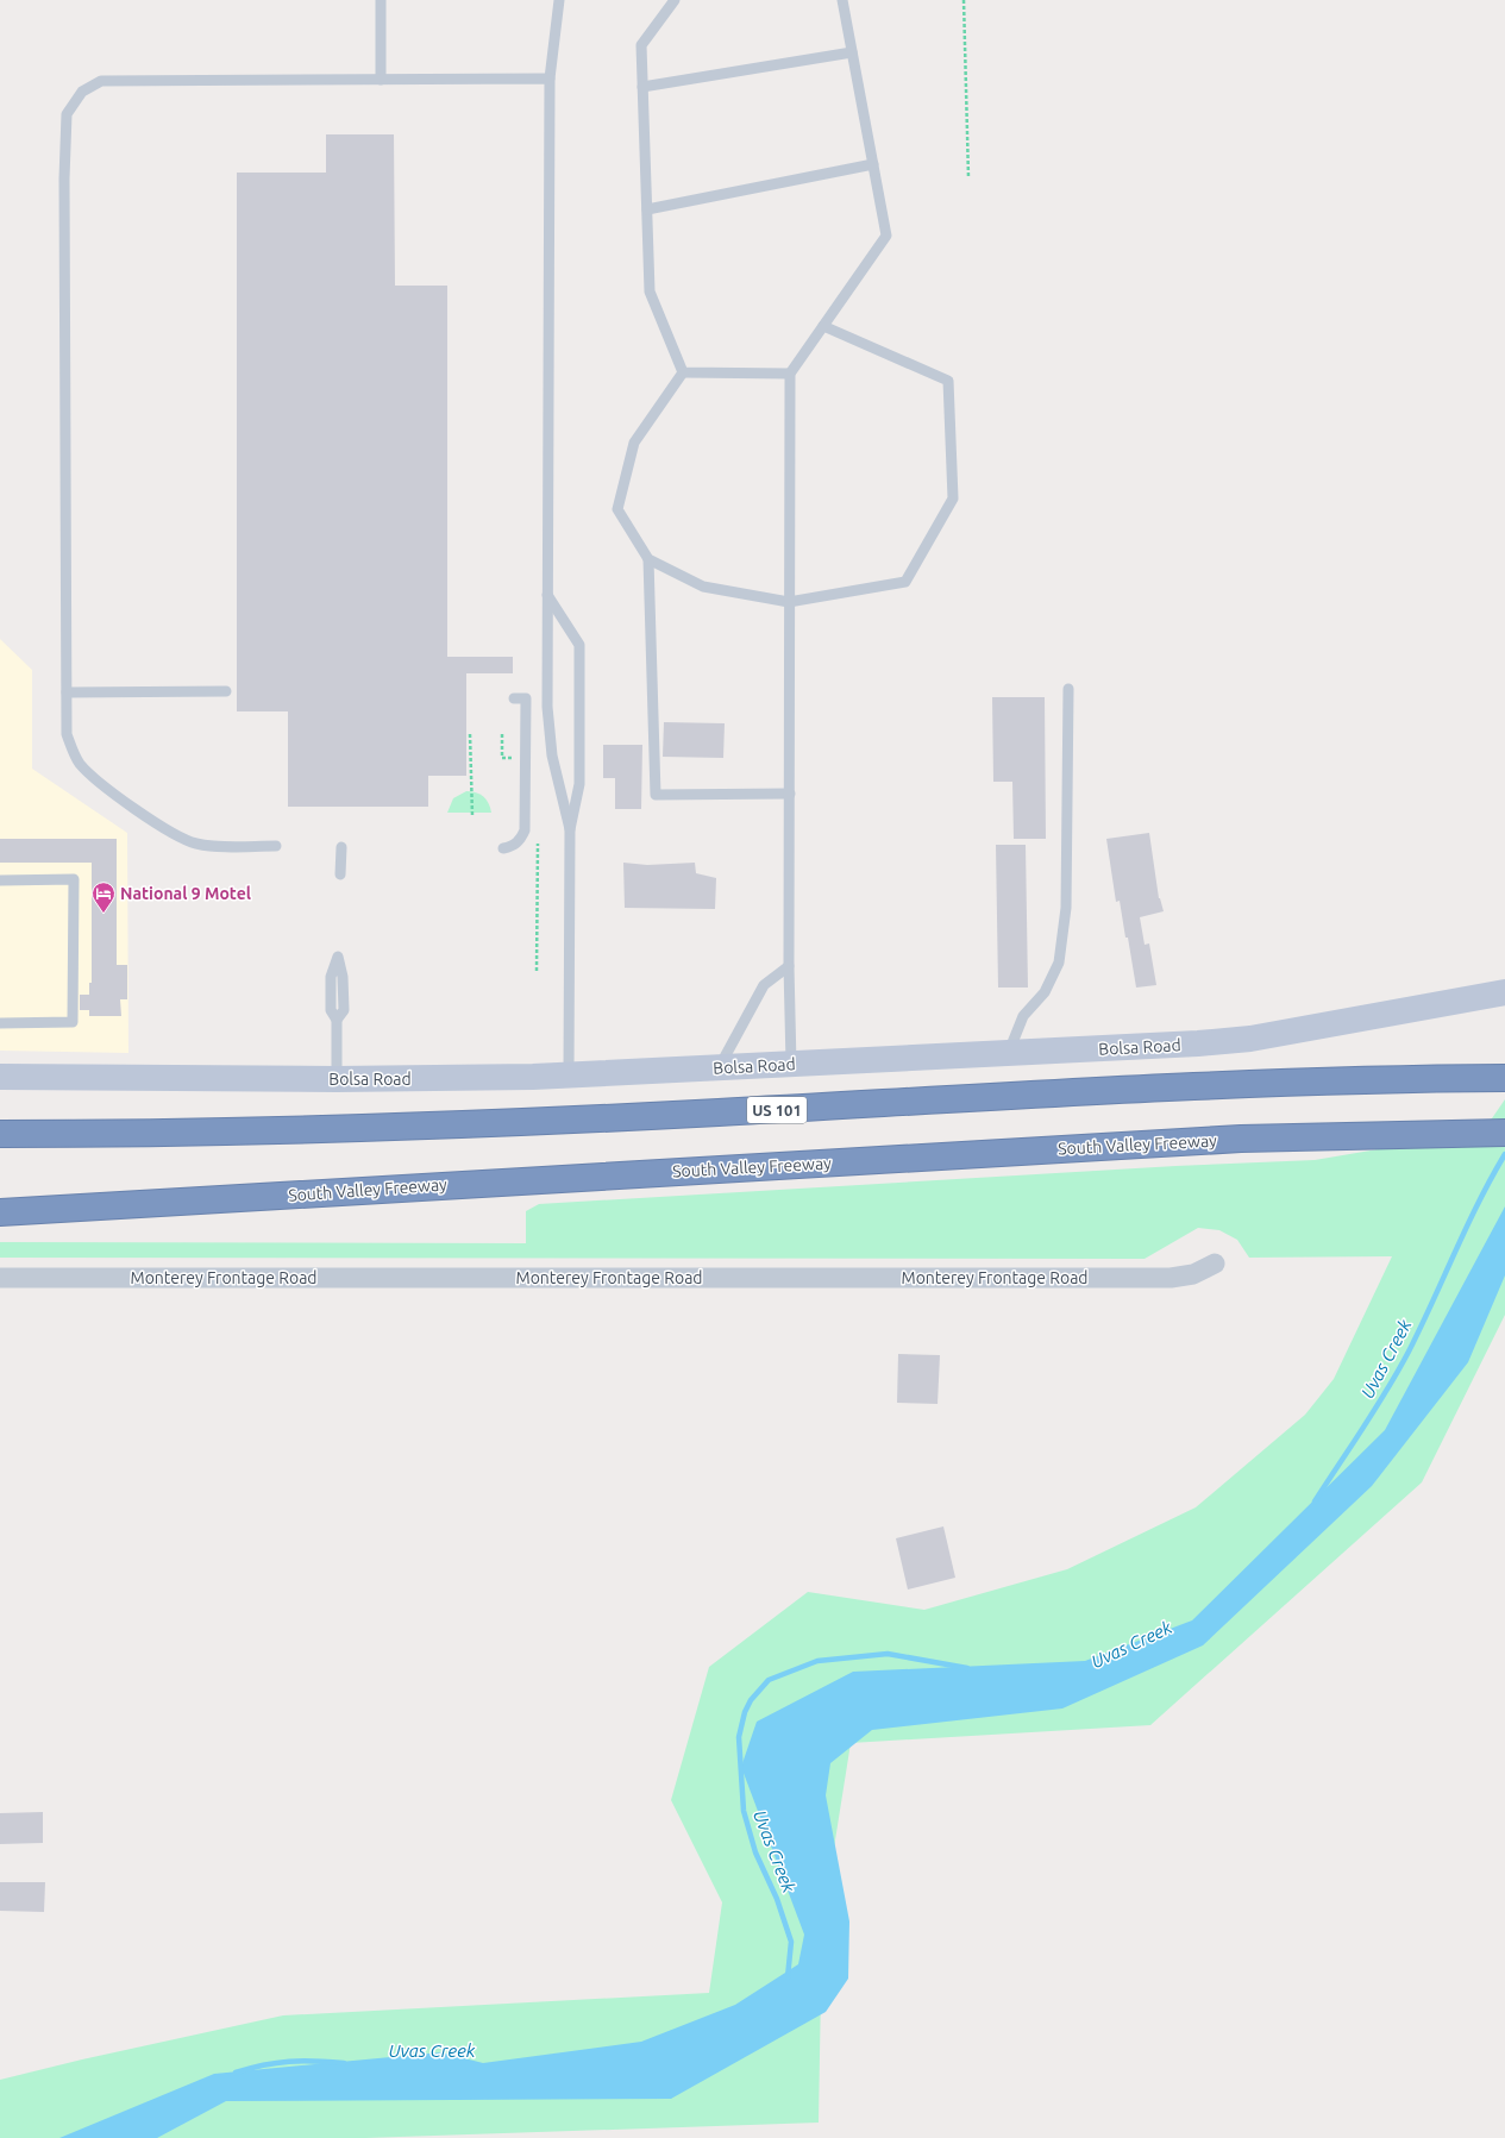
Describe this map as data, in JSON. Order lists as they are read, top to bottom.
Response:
{
  "streets": {
    "highway": ["US 101", "South Valley Freeway"],
    "main road": ["Bolsa Road"],
    "street": ["Monterey Frontage Road"]
  },
  "water": ["Uvas Creek"],
  "places": {
    "hotel": ["National 9 Motel"]
  }
}
